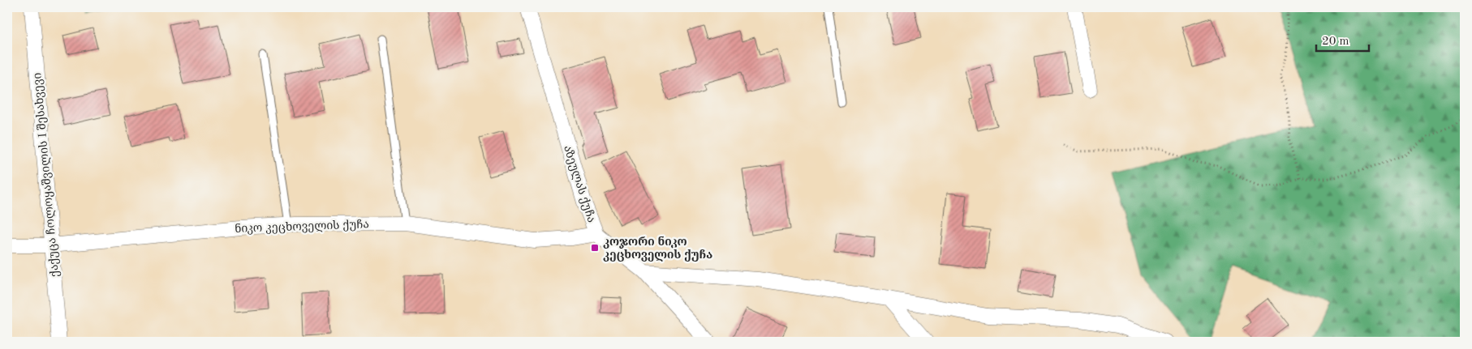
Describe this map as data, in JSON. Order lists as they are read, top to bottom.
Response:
{
  "streets": {
    "street": ["ქაქუცა ჩოლოყაშვილის I შესახვევი", "აზეულას ქუჩა", "ნიკო კეცხოველის ქუჩა"]
  },
  "crossings": [
    ["ქაქუცა ჩოლოყაშვილის I შესახვევი", "ნიკო კეცხოველის ქუჩა"],
    ["აზეულას ქუჩა", "ნიკო კეცხოველის ქუჩა"]
  ],
  "places": {
    "transit": ["კოჯორი ნიკო კეცხოველის ქუჩა"]
  },
  "scale_bar": "20 m"
}
